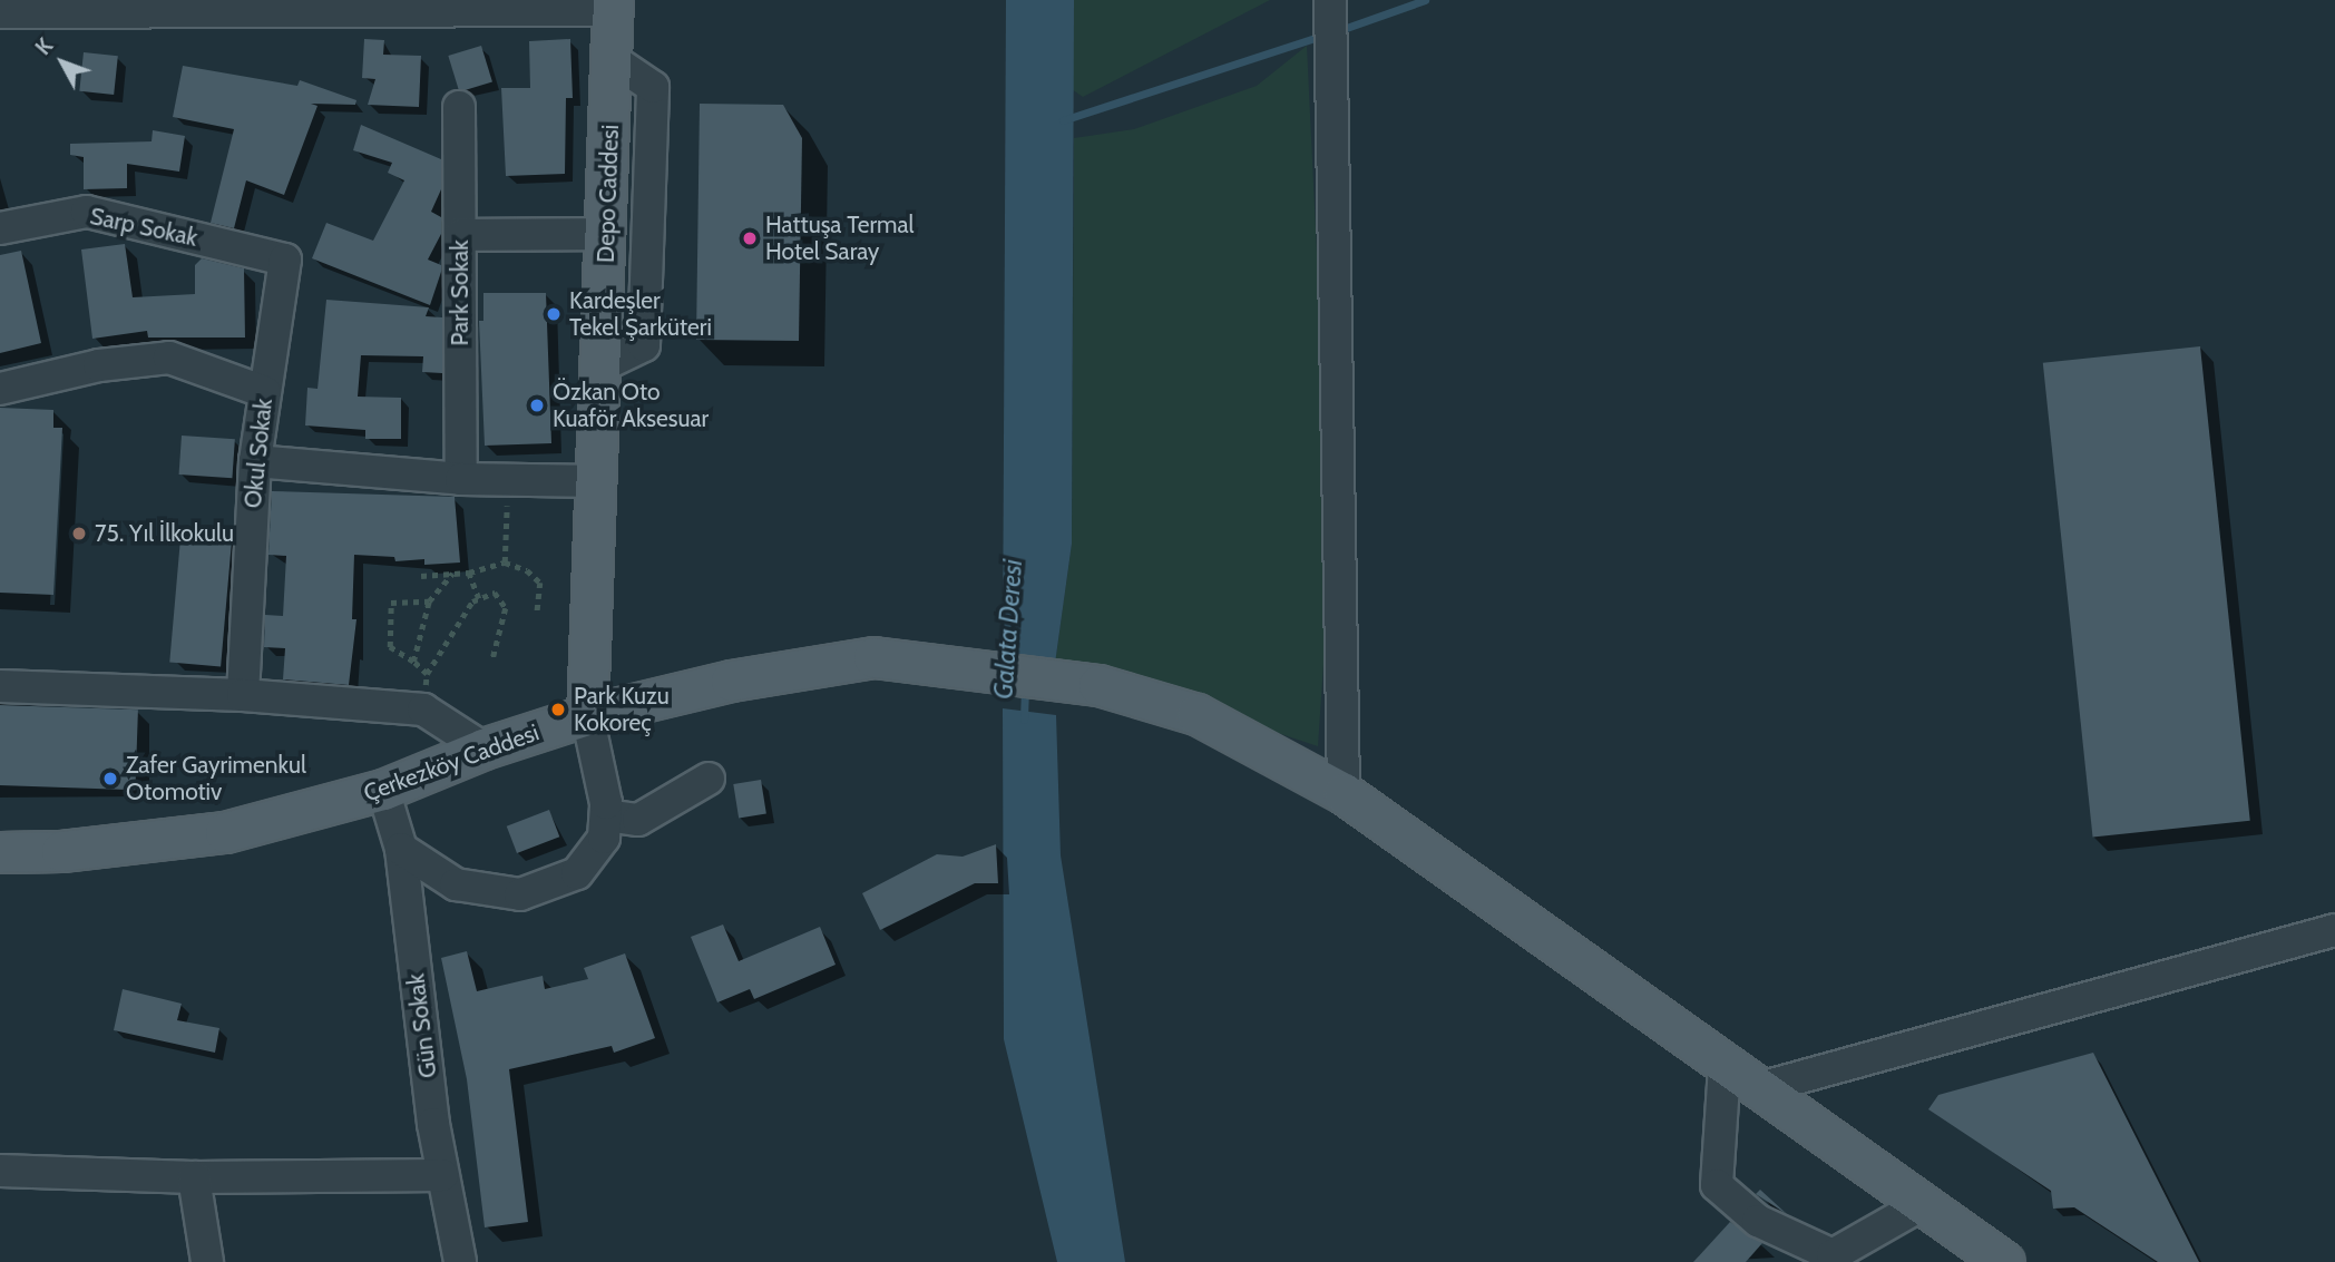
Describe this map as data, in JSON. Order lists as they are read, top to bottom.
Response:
{
  "streets": {
    "main road": ["Depo Caddesi", "Çerkezköy Caddesi"],
    "street": [
      "Sarp Sokak",
      "Park Sokak",
      "Okul Sokak",
      "Gün Sokak"
    ]
  },
  "crossings": [
    ["Depo Caddesi", "Çerkezköy Caddesi"],
    ["Sarp Sokak", "Okul Sokak"],
    ["Çerkezköy Caddesi", "Gün Sokak"]
  ],
  "water": ["Galata Deresi"],
  "places": [
    "Hattuşa Termal Hotel Saray",
    "Kardeşler Tekel Şarküteri",
    "Özkan Oto Kuaför Aksesuar",
    "75. Yıl İlkokulu",
    "Park Kuzu Kokoreç",
    "Zafer Gayrimenkul Otomotiv"
  ],
  "north": "top left"
}
